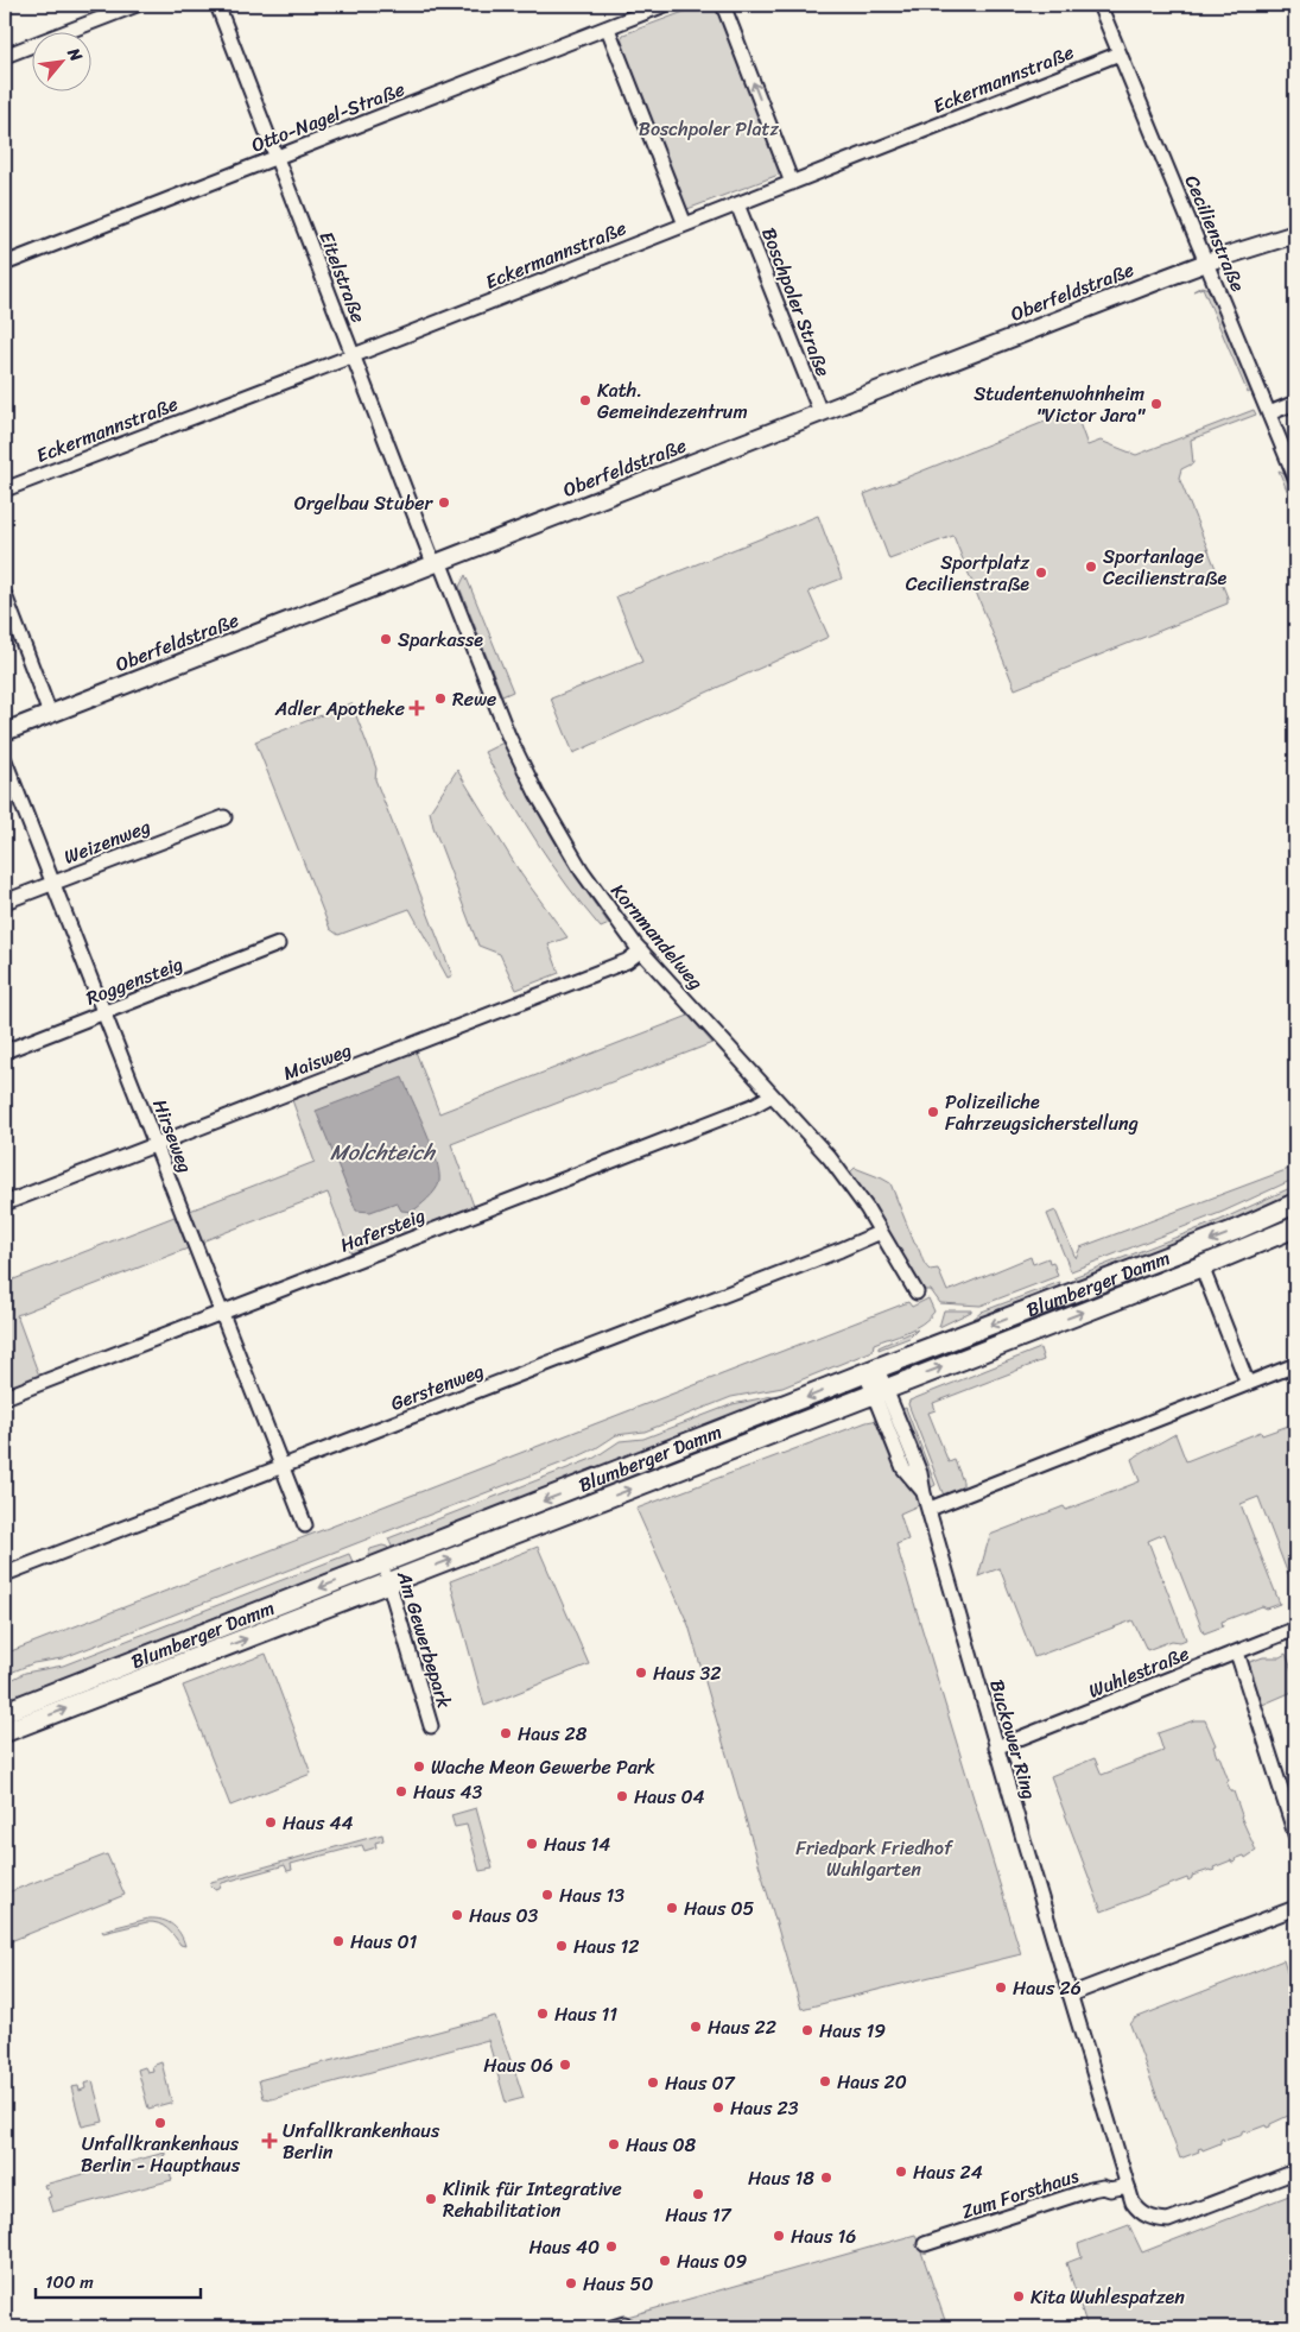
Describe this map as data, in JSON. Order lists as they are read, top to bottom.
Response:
{
  "streets": {
    "main road": ["Blumberger Damm"],
    "street": [
      "Eckermannstraße",
      "Otto-Nagel-Straße",
      "Cecilienstraße",
      "Eitelstraße",
      "Oberfeldstraße",
      "Boschpoler Straße",
      "Weizenweg",
      "Kornmandelweg",
      "Roggensteig",
      "Maisweg",
      "Hirseweg",
      "Hafersteig",
      "Gerstenweg",
      "Am Gewerbepark",
      "Wuhlestraße",
      "Buckower Ring",
      "Zum Forsthaus"
    ]
  },
  "crossings": [
    ["Eckermannstraße", "Cecilienstraße"],
    ["Eckermannstraße", "Eitelstraße"],
    ["Eckermannstraße", "Boschpoler Straße"],
    ["Otto-Nagel-Straße", "Eitelstraße"],
    ["Cecilienstraße", "Oberfeldstraße"],
    ["Eitelstraße", "Oberfeldstraße"],
    ["Eitelstraße", "Kornmandelweg"],
    ["Oberfeldstraße", "Boschpoler Straße"],
    ["Oberfeldstraße", "Kornmandelweg"],
    ["Weizenweg", "Hirseweg"],
    ["Kornmandelweg", "Maisweg"],
    ["Kornmandelweg", "Hafersteig"],
    ["Kornmandelweg", "Gerstenweg"],
    ["Roggensteig", "Hirseweg"],
    ["Maisweg", "Hirseweg"],
    ["Hirseweg", "Hafersteig"],
    ["Hirseweg", "Gerstenweg"],
    ["Blumberger Damm", "Am Gewerbepark"],
    ["Blumberger Damm", "Buckower Ring"],
    ["Wuhlestraße", "Buckower Ring"],
    ["Buckower Ring", "Zum Forsthaus"]
  ],
  "water": ["Molchteich"],
  "parks": ["Boschpoler Platz", "Friedpark Friedhof Wuhlgarten"],
  "places": {
    "other": [
      "Kath. Gemeindezentrum",
      "Studentenwohnheim \"Victor Jara\"",
      "Orgelbau Stuber",
      "Sportanlage Cecilienstraße",
      "Sportplatz Cecilienstraße",
      "Sparkasse",
      "Rewe",
      "Polizeiliche Fahrzeugsicherstellung",
      "Haus 32",
      "Haus 28",
      "Wache Meon Gewerbe Park",
      "Haus 43",
      "Haus 04",
      "Haus 44",
      "Haus 14",
      "Haus 13",
      "Haus 05",
      "Haus 03",
      "Haus 01",
      "Haus 12",
      "Haus 26",
      "Haus 11",
      "Haus 22",
      "Haus 19",
      "Haus 06",
      "Haus 20",
      "Haus 07",
      "Haus 23",
      "Unfallkrankenhaus Berlin - Haupthaus",
      "Haus 08",
      "Haus 24",
      "Haus 18",
      "Haus 17",
      "Klinik für Integrative Rehabilitation",
      "Haus 16",
      "Haus 40",
      "Haus 09",
      "Haus 50",
      "Kita Wuhlespatzen"
    ],
    "health": ["Adler Apotheke", "Unfallkrankenhaus Berlin"]
  },
  "scale_bar": "100 m",
  "north": "top right"
}
